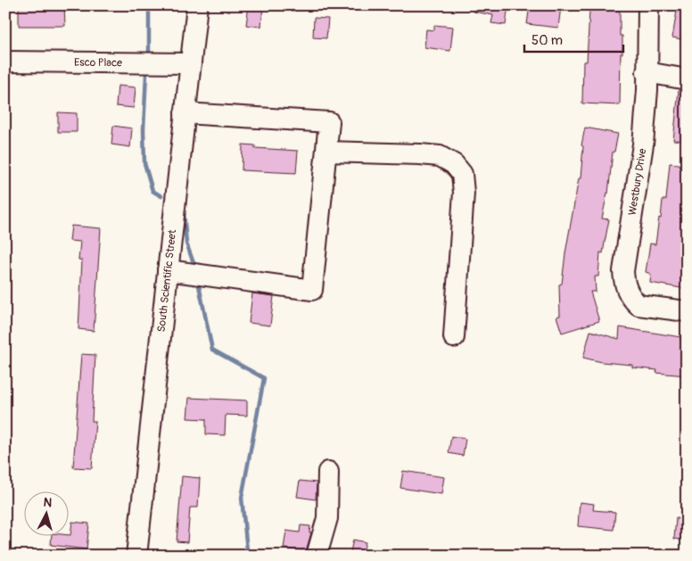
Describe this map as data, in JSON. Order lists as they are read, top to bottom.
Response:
{
  "streets": {
    "street": ["Esco Place", "Westbury Drive", "South Scientific Street"]
  },
  "crossings": [
    ["Esco Place", "South Scientific Street"]
  ],
  "scale_bar": "50 m",
  "north": "top"
}
